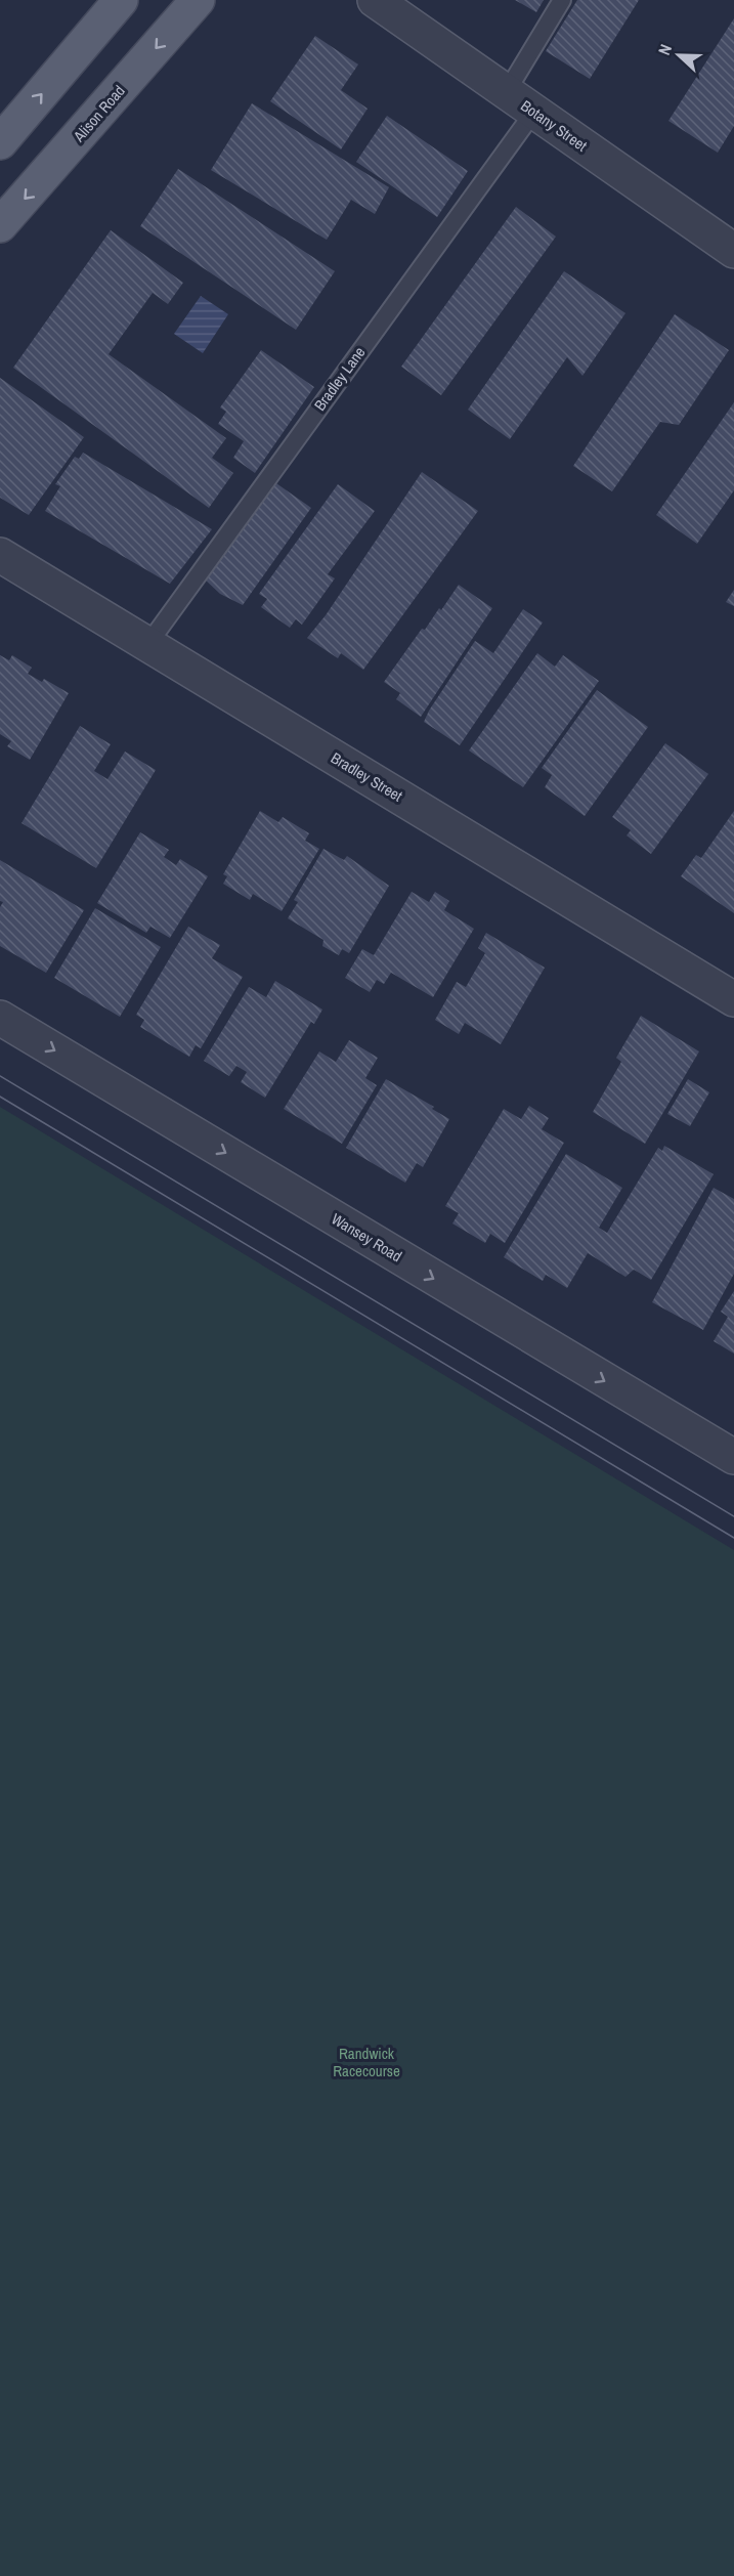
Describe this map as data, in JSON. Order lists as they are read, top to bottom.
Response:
{
  "streets": {
    "main road": ["Alison Road"],
    "street": ["Botany Street", "Bradley Street", "Wansey Road"],
    "lane": ["Bradley Lane"]
  },
  "crossings": [
    ["Botany Street", "Bradley Lane"],
    ["Bradley Lane", "Bradley Street"]
  ],
  "one_way": ["Wansey Road"],
  "parks": ["Randwick Racecourse"],
  "north": "left"
}
